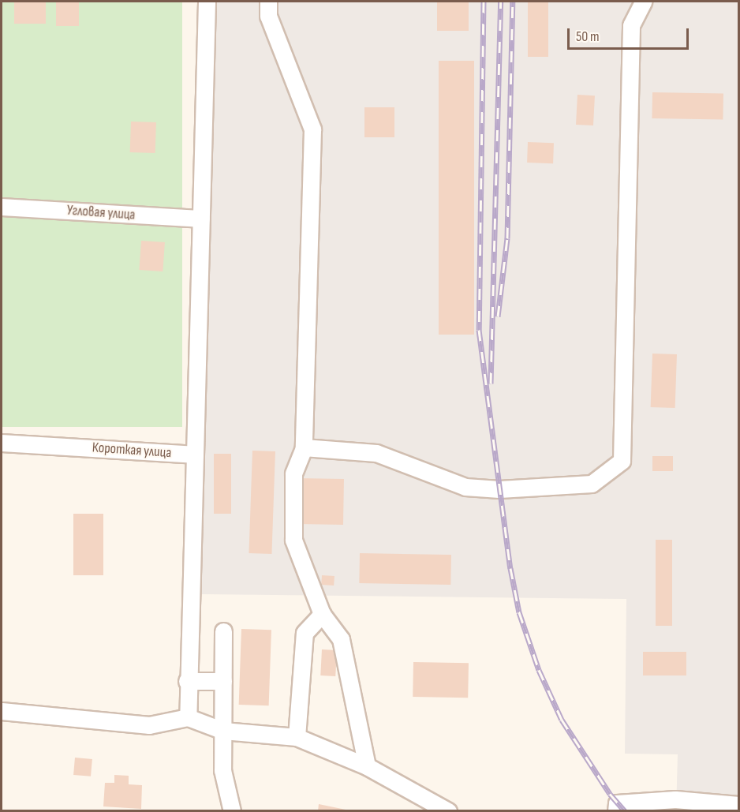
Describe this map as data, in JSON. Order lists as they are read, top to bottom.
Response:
{
  "streets": {
    "street": ["Угловая улица", "Короткая улица"]
  },
  "scale_bar": "50 m"
}
